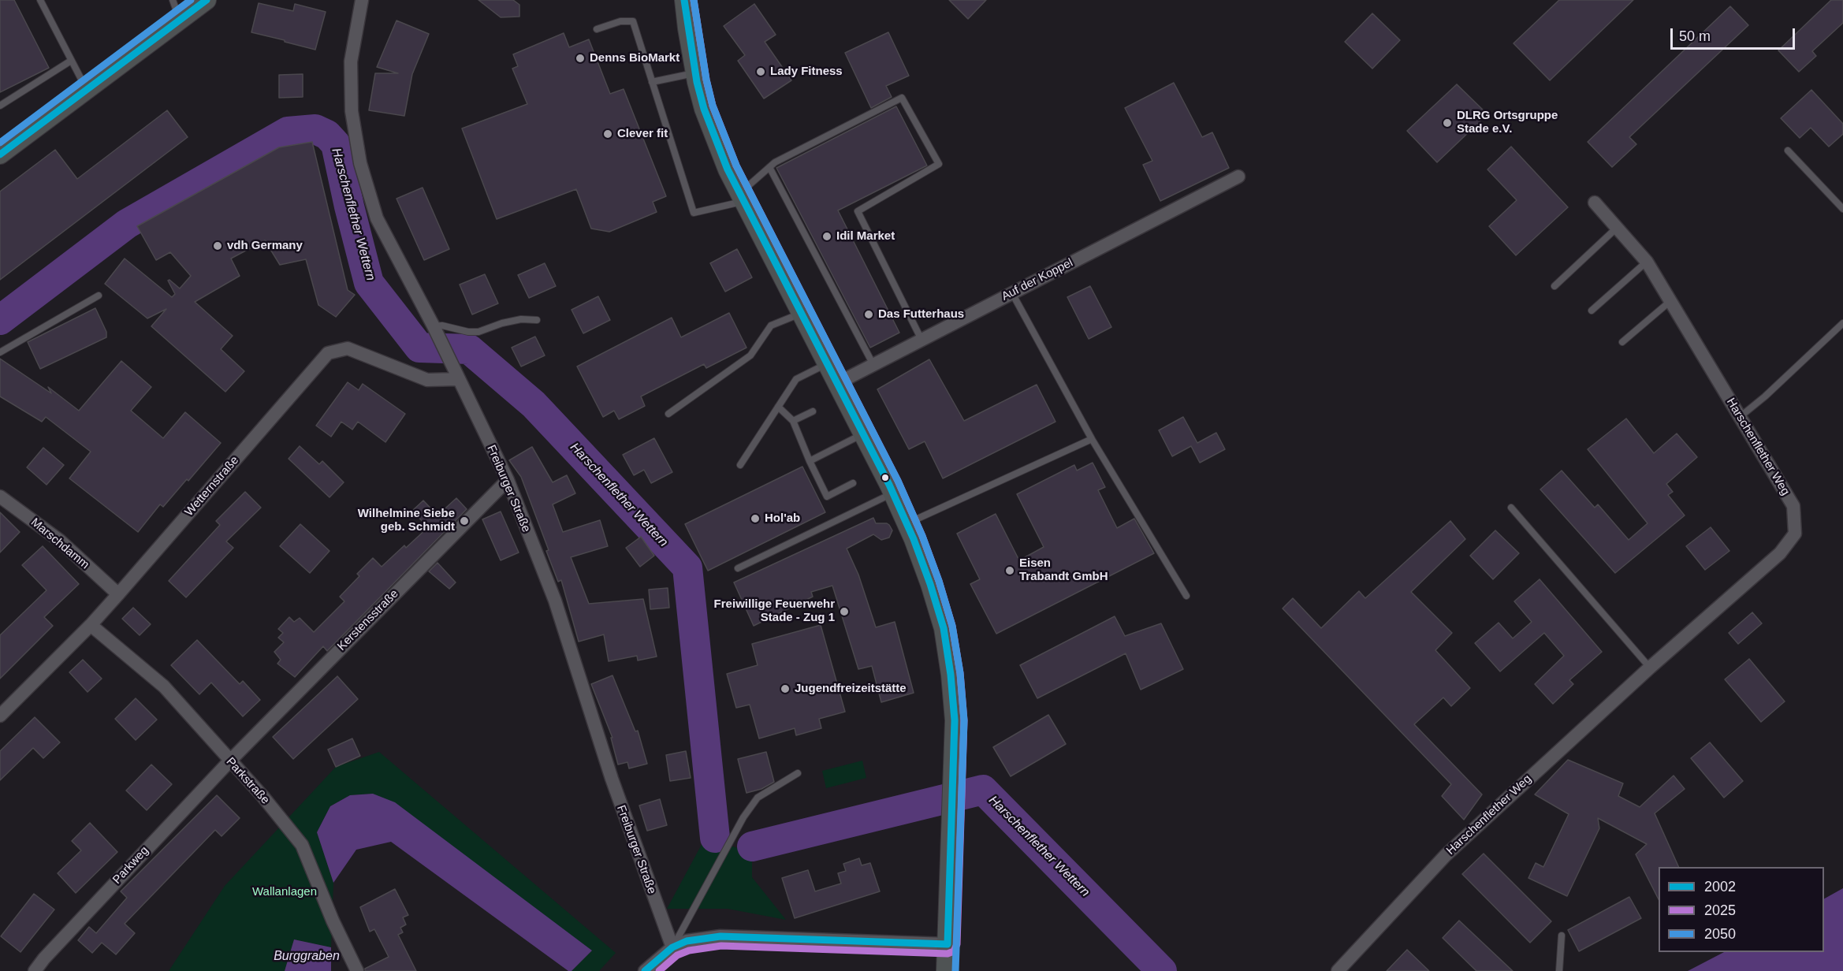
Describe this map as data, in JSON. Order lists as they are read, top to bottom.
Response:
{
  "streets": {
    "street": [
      "Auf der Koppel",
      "Harschenflether Weg",
      "Wetternstraße",
      "Freiburger Straße",
      "Marschdamm",
      "Kerstensstraße",
      "Parkstraße",
      "Parkweg"
    ]
  },
  "crossings": [
    ["Wetternstraße", "Freiburger Straße"],
    ["Wetternstraße", "Marschdamm"],
    ["Wetternstraße", "Parkstraße"],
    ["Freiburger Straße", "Kerstensstraße"],
    ["Kerstensstraße", "Parkstraße"],
    ["Kerstensstraße", "Parkweg"],
    ["Parkstraße", "Parkweg"]
  ],
  "water": ["Harschenflether Wettern", "Burggraben"],
  "parks": ["Wallanlagen"],
  "places": [
    "Denns BioMarkt",
    "Lady Fitness",
    "DLRG Ortsgruppe Stade e.V.",
    "Clever fit",
    "Idil Market",
    "vdh Germany",
    "Das Futterhaus",
    "Hol'ab",
    "Wilhelmine Siebe geb. Schmidt",
    "Eisen Trabandt GmbH",
    "Freiwillige Feuerwehr Stade - Zug 1",
    "Jugendfreizeitstätte"
  ],
  "lines": ["transit line 2002", "transit line 2025", "transit line 2050"],
  "legend": ["2002", "2025", "2050"],
  "scale_bar": "50 m"
}
